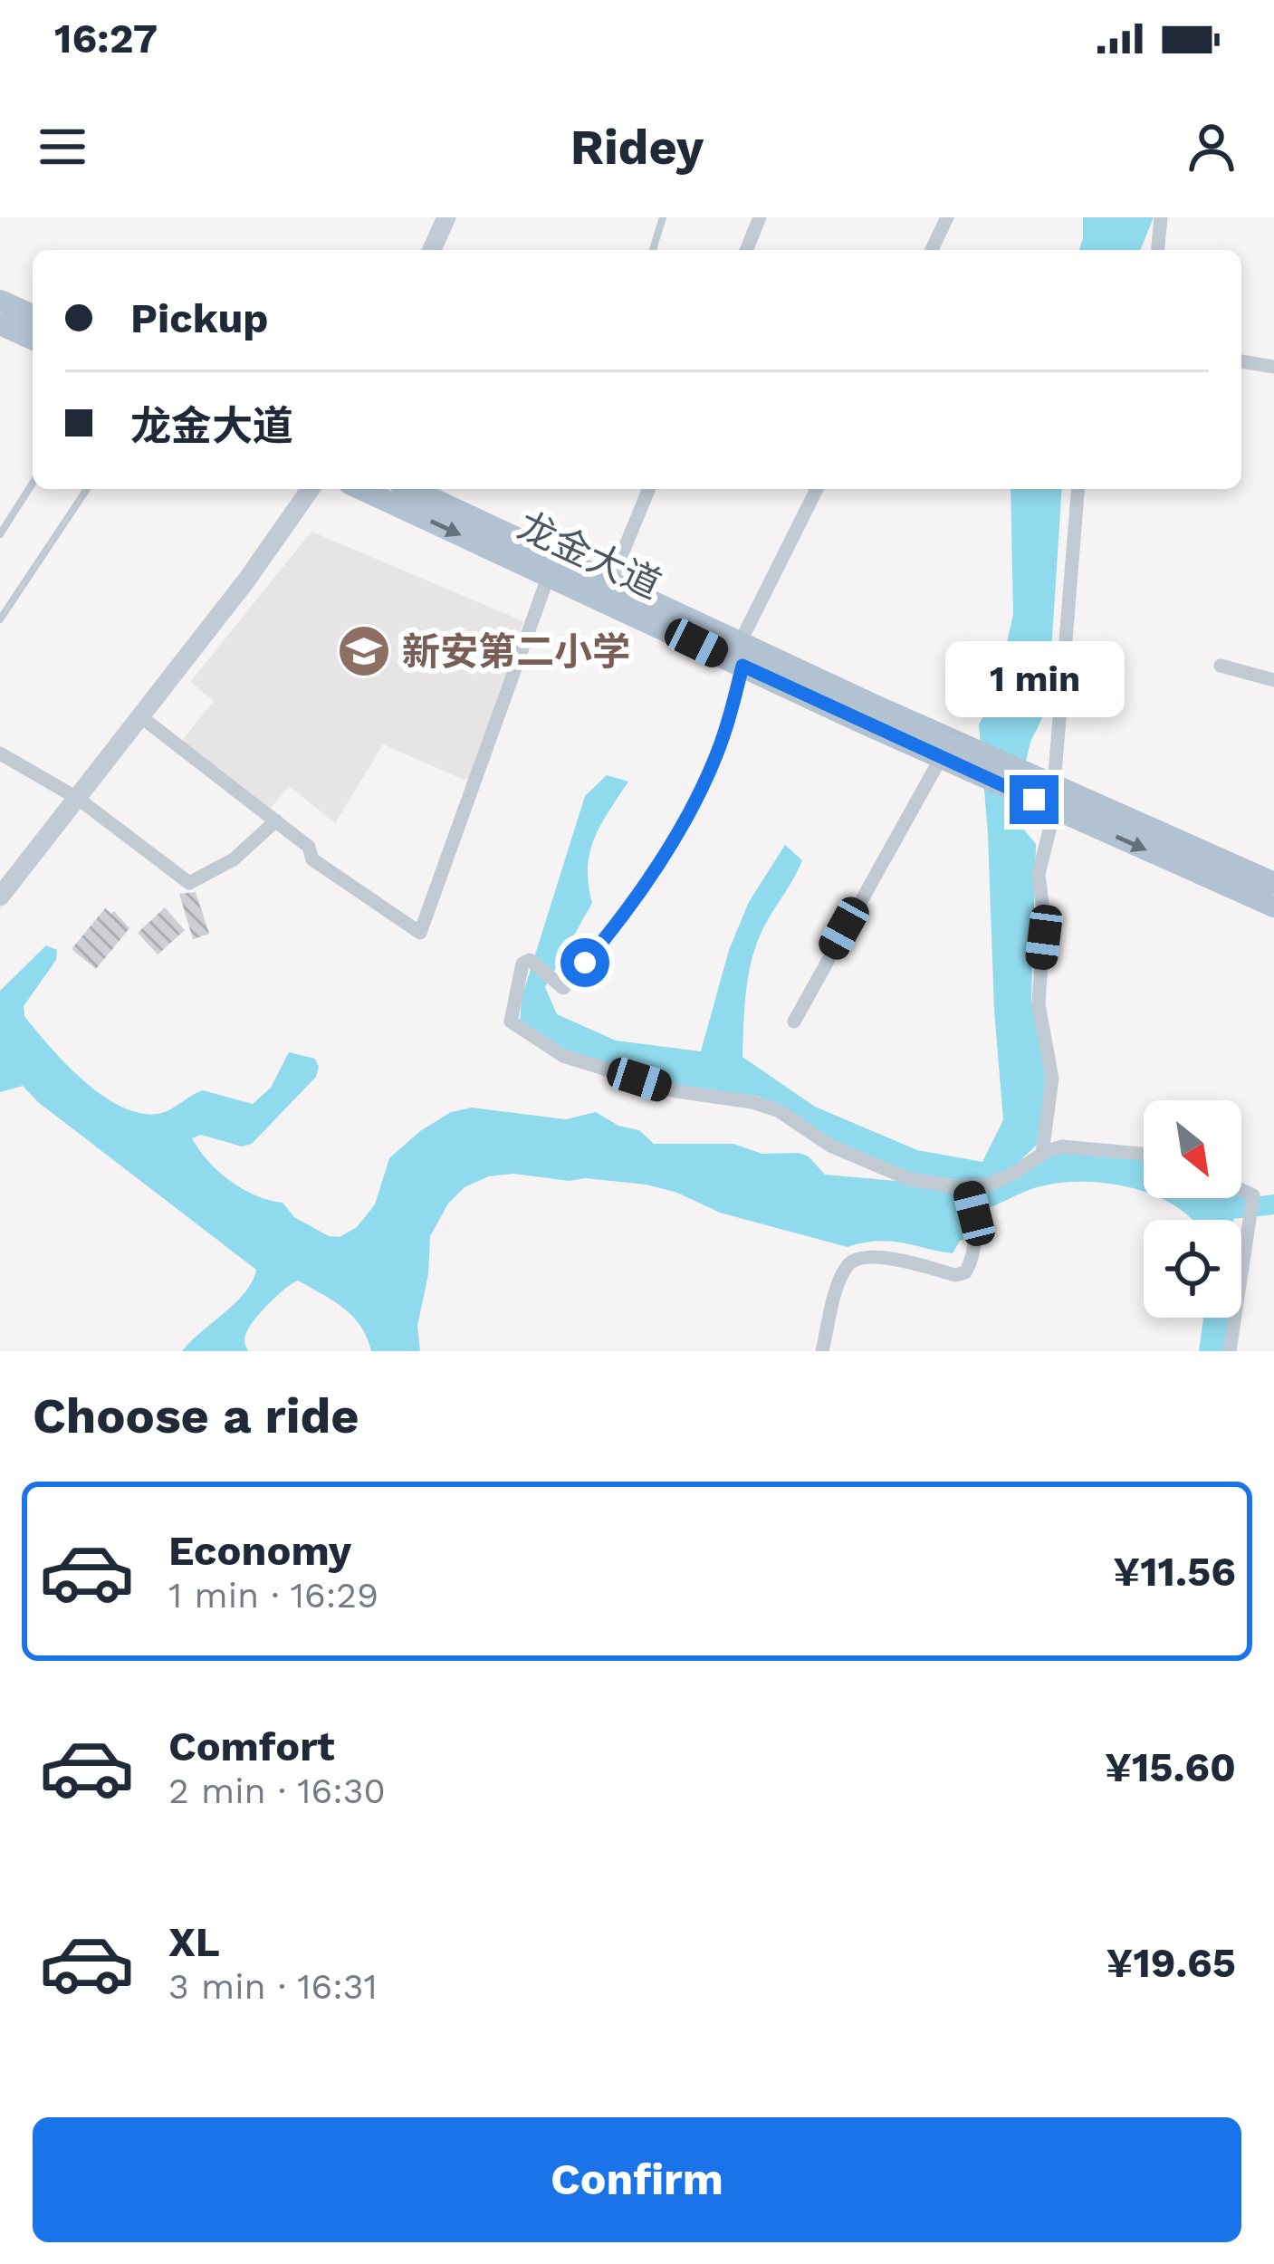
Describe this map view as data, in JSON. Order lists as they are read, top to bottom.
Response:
{
  "streets": {
    "main road": ["龙金大道"]
  },
  "places": {
    "school or university": ["新安第二小学"]
  },
  "north": "bottom right",
  "page": {
    "status": "16:27",
    "header": "Ridey",
    "banner": ["Pickup", "龙金大道"],
    "bubble": "1 min",
    "heading": "Choose a ride",
    "list": [
      {
        "name": "Economy",
        "note": "1 min · 16:29",
        "value": "¥11.56"
      },
      {
        "name": "Comfort",
        "note": "2 min · 16:30",
        "value": "¥15.60"
      },
      {
        "name": "XL",
        "note": "3 min · 16:31",
        "value": "¥19.65"
      }
    ],
    "buttons": "Confirm"
  }
}
